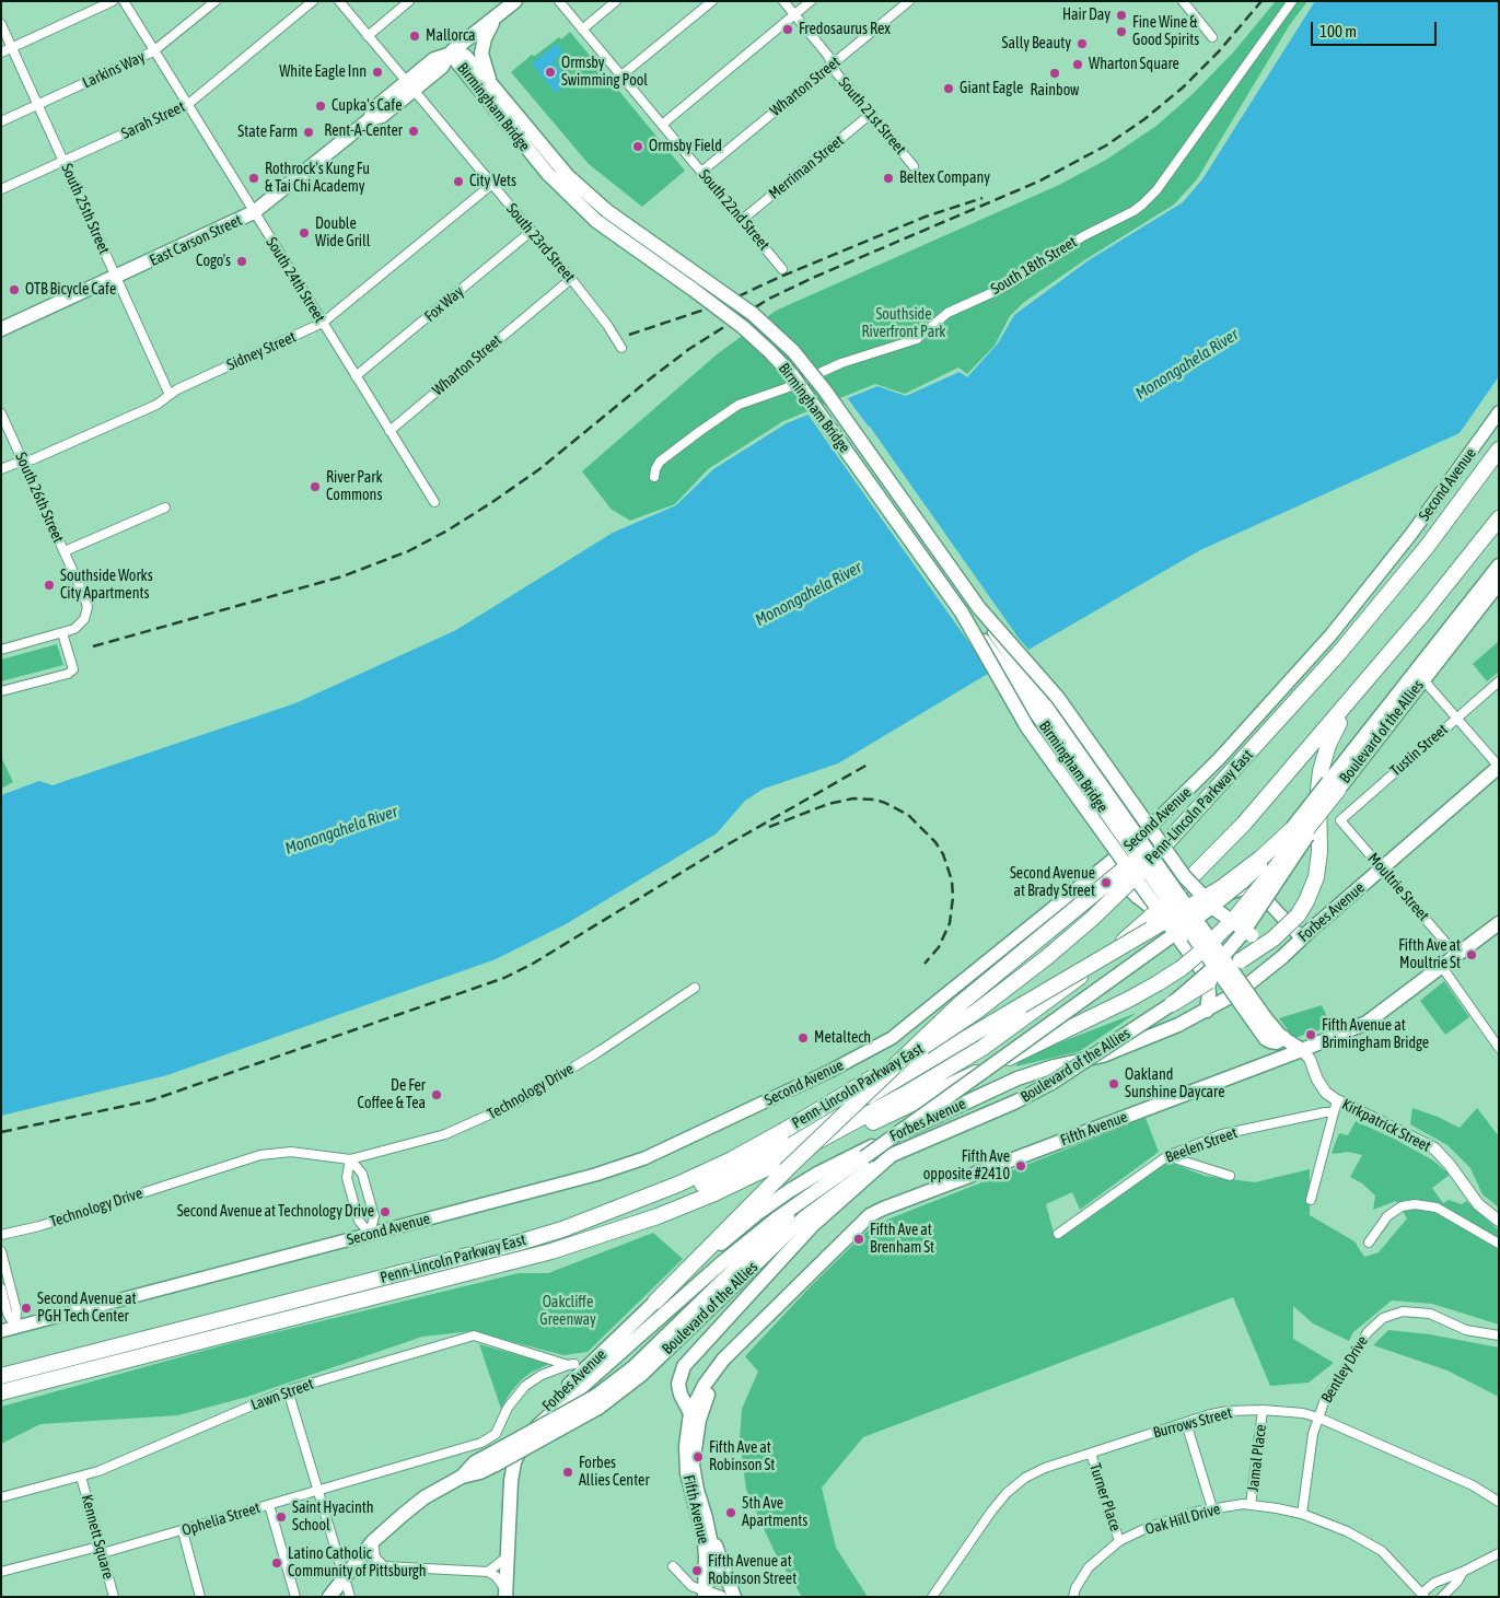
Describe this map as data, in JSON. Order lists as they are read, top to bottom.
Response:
{
  "streets": {
    "highway": ["Penn-Lincoln Parkway East"],
    "main road": [
      "Birmingham Bridge",
      "East Carson Street",
      "Second Avenue",
      "Boulevard of the Allies",
      "Forbes Avenue",
      "Fifth Avenue"
    ],
    "street": [
      "Larkins Way",
      "Wharton Street",
      "South 21st Street",
      "Sarah Street",
      "Merriman Street",
      "South 25th Street",
      "South 22nd Street",
      "South 23rd Street",
      "South 18th Street",
      "South 24th Street",
      "Fox Way",
      "Sidney Street",
      "South 26th Street",
      "Tustin Street",
      "Moultrie Street",
      "Technology Drive",
      "Kirkpatrick Street",
      "Beelen Street",
      "Bentley Drive",
      "Lawn Street",
      "Burrows Street",
      "Jamal Place",
      "Turner Place",
      "Ophelia Street",
      "Oak Hill Drive",
      "Kennett Square"
    ]
  },
  "crossings": [
    ["Larkins Way", "South 25th Street"],
    ["Larkins Way", "South 24th Street"],
    ["Wharton Street", "South 21st Street"],
    ["Wharton Street", "South 22nd Street"],
    ["Wharton Street", "South 23rd Street"],
    ["Wharton Street", "South 24th Street"],
    ["Birmingham Bridge", "East Carson Street"],
    ["Birmingham Bridge", "Kirkpatrick Street"],
    ["Birmingham Bridge", "Fifth Avenue"],
    ["South 21st Street", "Merriman Street"],
    ["Sarah Street", "South 25th Street"],
    ["Sarah Street", "South 24th Street"],
    ["Merriman Street", "South 22nd Street"],
    ["South 25th Street", "East Carson Street"],
    ["South 25th Street", "Sidney Street"],
    ["East Carson Street", "South 23rd Street"],
    ["East Carson Street", "South 24th Street"],
    ["South 23rd Street", "Fox Way"],
    ["South 23rd Street", "Sidney Street"],
    ["South 24th Street", "Fox Way"],
    ["South 24th Street", "Sidney Street"],
    ["Sidney Street", "South 26th Street"],
    ["Tustin Street", "Moultrie Street"],
    ["Moultrie Street", "Forbes Avenue"],
    ["Moultrie Street", "Fifth Avenue"],
    ["Kirkpatrick Street", "Fifth Avenue"],
    ["Kirkpatrick Street", "Beelen Street"],
    ["Bentley Drive", "Burrows Street"],
    ["Bentley Drive", "Oak Hill Drive"],
    ["Lawn Street", "Ophelia Street"],
    ["Lawn Street", "Kennett Square"],
    ["Burrows Street", "Jamal Place"],
    ["Burrows Street", "Turner Place"],
    ["Jamal Place", "Oak Hill Drive"],
    ["Turner Place", "Oak Hill Drive"],
    ["Ophelia Street", "Kennett Square"]
  ],
  "water": ["Monongahela River"],
  "parks": ["Southside Riverfront Park", "Oakcliffe Greenway"],
  "places": [
    "Hair Day",
    "Fredosaurus Rex",
    "Fine Wine & Good Spirits",
    "Mallorca",
    "Sally Beauty",
    "Wharton Square",
    "White Eagle Inn",
    "Ormsby Swimming Pool",
    "Rainbow",
    "Giant Eagle",
    "Cupka's Cafe",
    "Rent-A-Center",
    "State Farm",
    "Ormsby Field",
    "Rothrock's Kung Fu & Tai Chi Academy",
    "Beltex Company",
    "City Vets",
    "Double Wide Grill",
    "Cogo's",
    "OTB Bicycle Cafe",
    "River Park Commons",
    "Southside Works City Apartments",
    "Second Avenue at Brady Street",
    "Fifth Ave at Moultrie St",
    "Fifth Avenue at Brimingham Bridge",
    "Metaltech",
    "Oakland Sunshine Daycare",
    "De Fer Coffee & Tea",
    "Fifth Ave opposite #2410",
    "Second Avenue at Technology Drive",
    "Fifth Ave at Brenham St",
    "Second Avenue at PGH Tech Center",
    "Fifth Ave at Robinson St",
    "Forbes Allies Center",
    "5th Ave Apartments",
    "Saint Hyacinth School",
    "Latino Catholic Community of Pittsburgh",
    "Fifth Avenue at Robinson Street"
  ],
  "scale_bar": "100 m"
}
